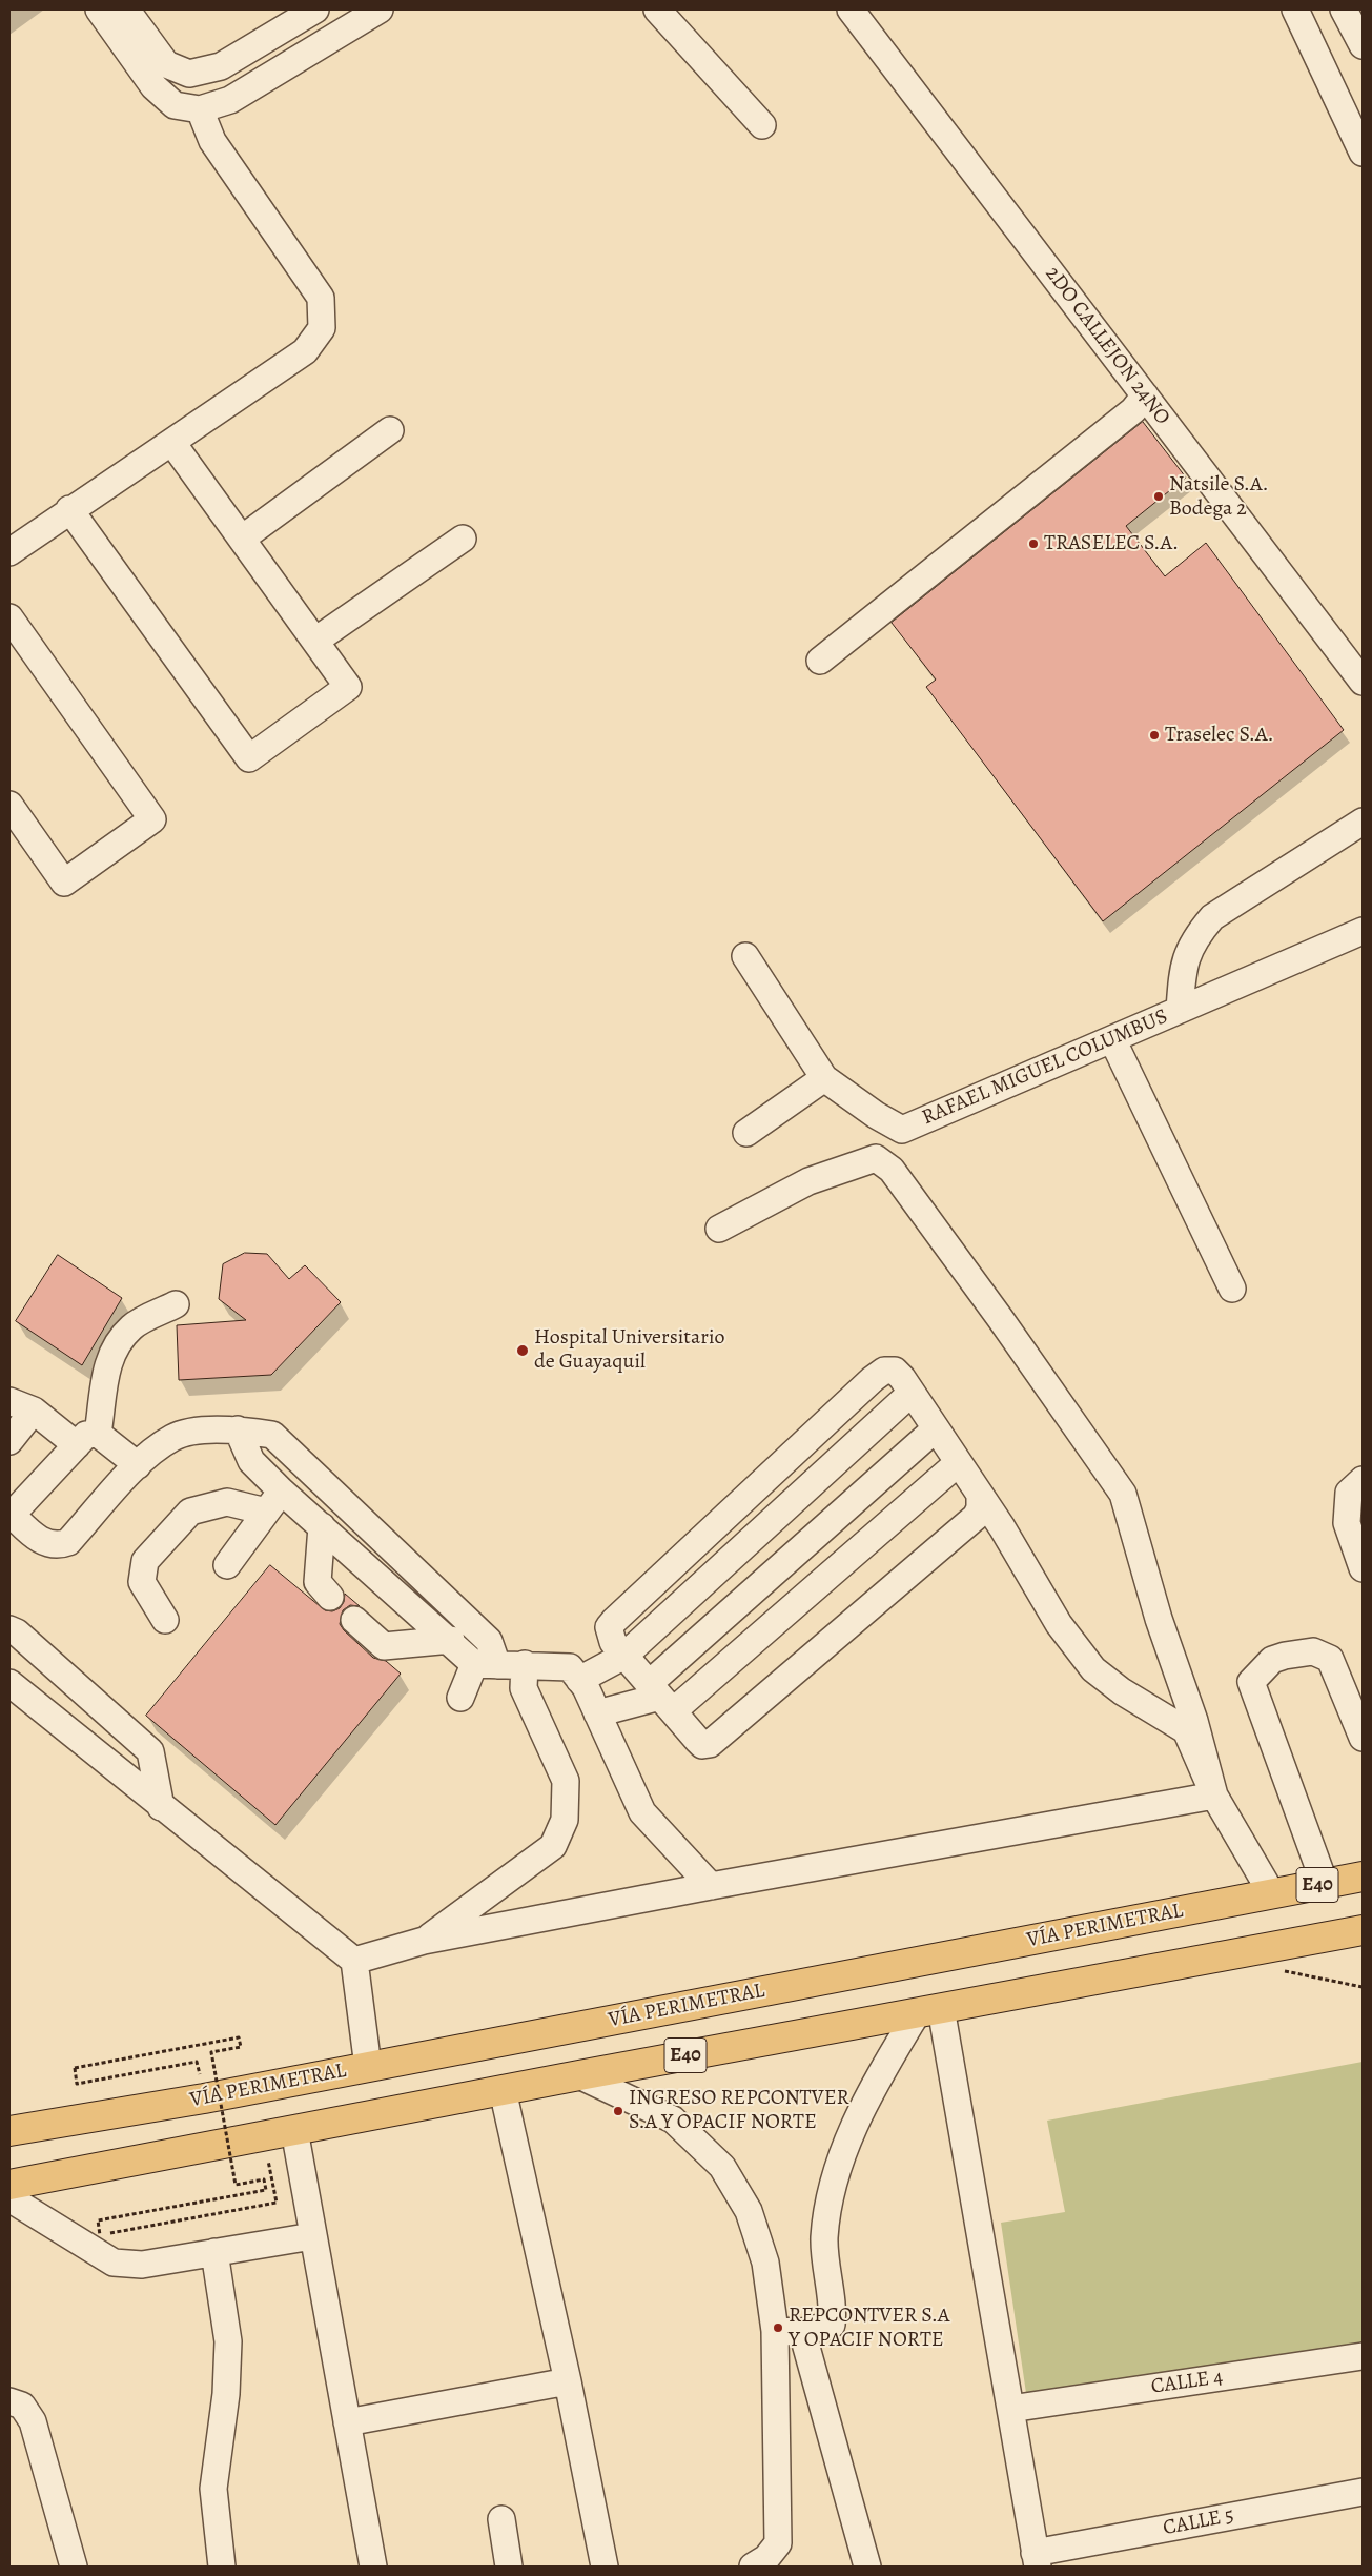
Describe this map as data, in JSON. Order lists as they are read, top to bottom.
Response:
{
  "streets": {
    "highway": ["E40", "VÍA PERIMETRAL"],
    "street": [
      "2DO CALLEJON 24NO",
      "RAFAEL MIGUEL COLUMBUS",
      "CALLE 4",
      "CALLE 5"
    ]
  },
  "places": [
    "Natsile S.A. Bodega 2",
    "TRASELEC S.A.",
    "Traselec S.A.",
    "Hospital Universitario de Guayaquil",
    "INGRESO REPCONTVER S.A Y OPACIF NORTE",
    "REPCONTVER S.A Y OPACIF NORTE"
  ]
}
